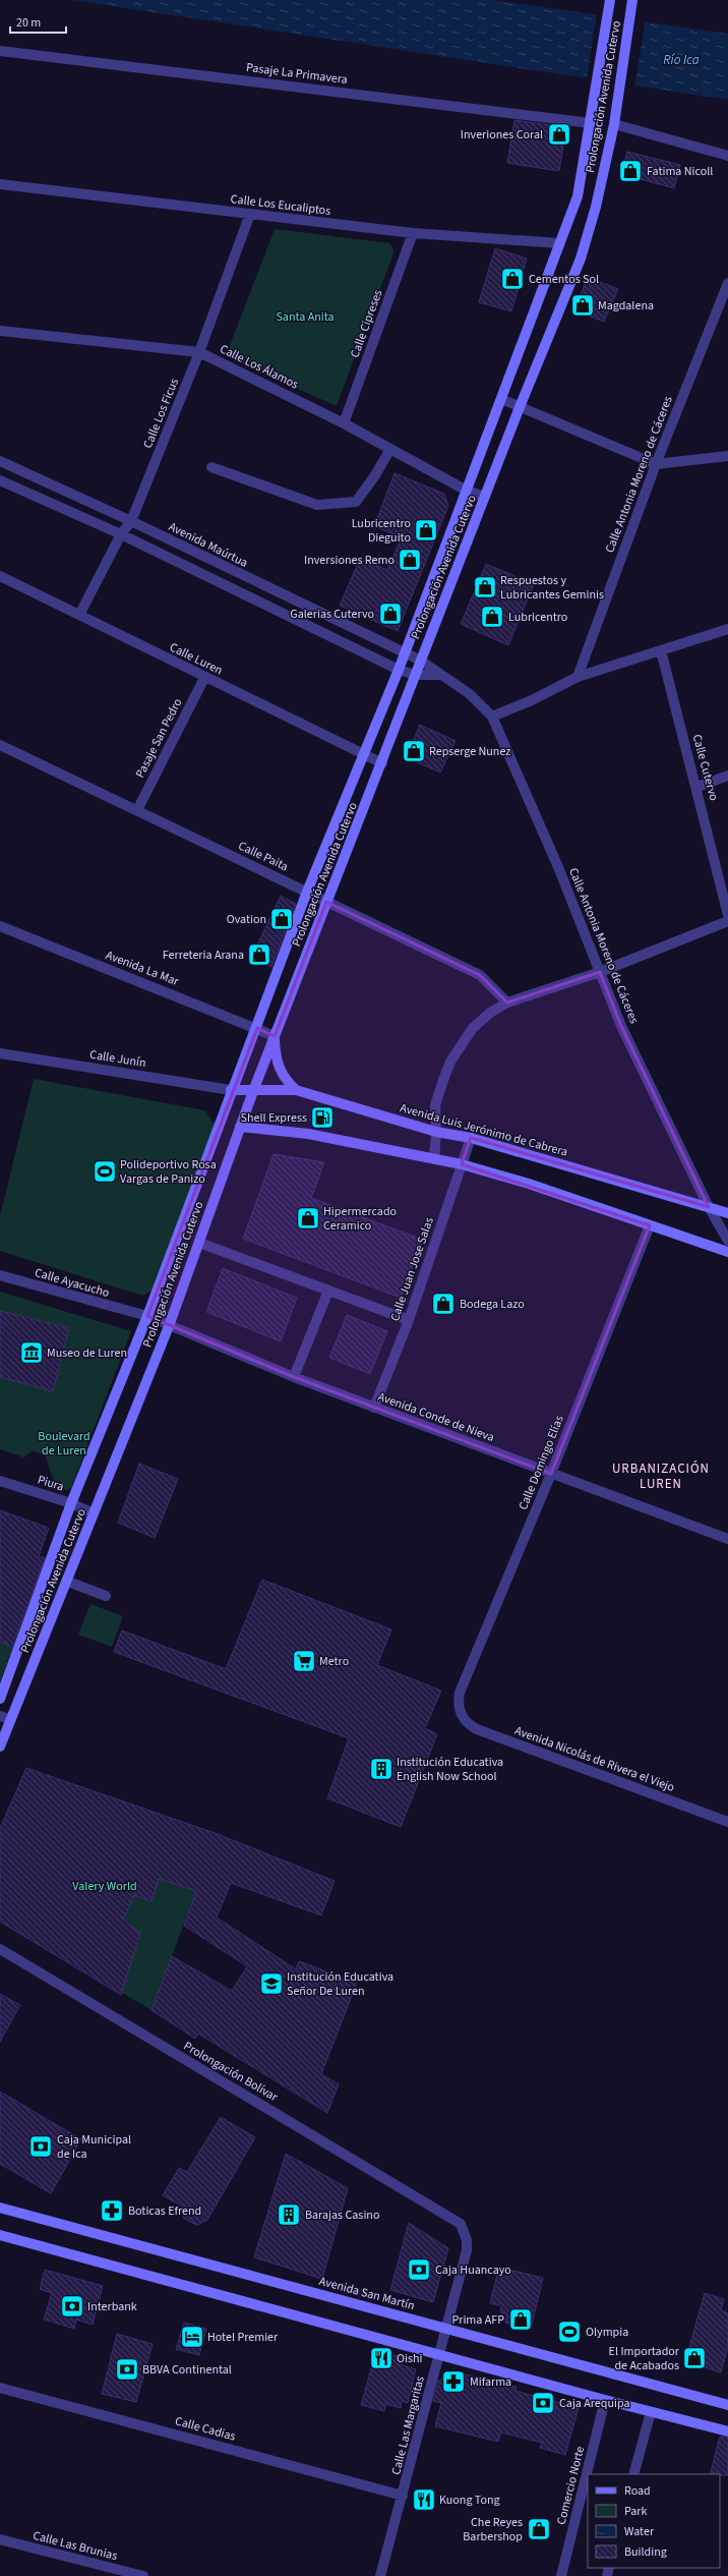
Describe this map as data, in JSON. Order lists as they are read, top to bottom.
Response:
{
  "streets": {
    "street": [
      "Pasaje La Primavera",
      "Prolongación Avenida Cutervo",
      "Calle Los Eucaliptos",
      "Calle Cipreses",
      "Calle Los Álamos",
      "Calle Los Ficus",
      "Calle Antonia Moreno de Cáceres",
      "Avenida Maúrtua",
      "Calle Luren",
      "Pasaje San Pedro",
      "Calle Cutervo",
      "Calle Paita",
      "Avenida La Mar",
      "Calle Junín",
      "Avenida Luis Jerónimo de Cabrera",
      "Calle Juan Jose Salas",
      "Calle Ayacucho",
      "Avenida Conde de Nieva",
      "Calle Domingo Elías",
      "Piura",
      "Avenida Nicolás de Rivera el Viejo",
      "Prolongación Bolívar",
      "Avenida San Martín",
      "Calle Las Margaritas",
      "Calle Cadias",
      "Comercio Norte",
      "Calle Las Brunias"
    ]
  },
  "crossings": [
    ["Pasaje La Primavera", "Prolongación Avenida Cutervo"],
    ["Prolongación Avenida Cutervo", "Calle Los Eucaliptos"],
    ["Prolongación Avenida Cutervo", "Calle Los Álamos"],
    ["Prolongación Avenida Cutervo", "Calle Antonia Moreno de Cáceres"],
    ["Prolongación Avenida Cutervo", "Avenida Maúrtua"],
    ["Prolongación Avenida Cutervo", "Calle Luren"],
    ["Prolongación Avenida Cutervo", "Calle Paita"],
    ["Prolongación Avenida Cutervo", "Avenida La Mar"],
    ["Prolongación Avenida Cutervo", "Calle Junín"],
    ["Prolongación Avenida Cutervo", "Avenida Luis Jerónimo de Cabrera"],
    ["Prolongación Avenida Cutervo", "Calle Ayacucho"],
    ["Prolongación Avenida Cutervo", "Avenida Conde de Nieva"],
    ["Prolongación Avenida Cutervo", "Piura"],
    ["Calle Los Eucaliptos", "Calle Cipreses"],
    ["Calle Los Eucaliptos", "Calle Los Ficus"],
    ["Calle Cipreses", "Calle Los Álamos"],
    ["Calle Los Álamos", "Calle Los Ficus"],
    ["Calle Los Ficus", "Avenida Maúrtua"],
    ["Calle Los Ficus", "Calle Luren"],
    ["Calle Antonia Moreno de Cáceres", "Avenida Maúrtua"],
    ["Calle Antonia Moreno de Cáceres", "Avenida Luis Jerónimo de Cabrera"],
    ["Calle Luren", "Pasaje San Pedro"],
    ["Pasaje San Pedro", "Calle Paita"],
    ["Calle Junín", "Avenida Luis Jerónimo de Cabrera"],
    ["Avenida Luis Jerónimo de Cabrera", "Calle Juan Jose Salas"],
    ["Calle Juan Jose Salas", "Avenida Conde de Nieva"],
    ["Calle Ayacucho", "Avenida Conde de Nieva"],
    ["Avenida Conde de Nieva", "Calle Domingo Elías"],
    ["Calle Domingo Elías", "Avenida Nicolás de Rivera el Viejo"],
    ["Prolongación Bolívar", "Calle Las Margaritas"],
    ["Avenida San Martín", "Calle Las Margaritas"],
    ["Calle Las Margaritas", "Calle Cadias"]
  ],
  "districts": ["URBANIZACIÓN LUREN"],
  "water": ["Río Ica"],
  "parks": ["Santa Anita", "Boulevard de Luren", "Valery World"],
  "places": {
    "shop": [
      "Inveriones Coral",
      "Fatima Nicoll",
      "Cementos Sol",
      "Magdalena",
      "Lubricentro Dieguito",
      "Inversiones Remo",
      "Respuestos y Lubricantes Geminis",
      "Galerias Cutervo",
      "Lubricentro",
      "Repserge Nunez",
      "Ovation",
      "Ferreteria Arana",
      "Hipermercado Ceramico",
      "Bodega Lazo",
      "Prima AFP",
      "El Importador de Acabados",
      "Che Reyes Barbershop"
    ],
    "fuel station": ["Shell Express"],
    "sports": ["Polideportivo Rosa Vargas de Panizo", "Olympia"],
    "museum": ["Museo de Luren"],
    "supermarket": ["Metro"],
    "building": ["Institución Educativa English Now School", "Barajas Casino"],
    "school or university": ["Institución Educativa Señor De Luren"],
    "bank": [
      "Caja Municipal de Ica",
      "Caja Huancayo",
      "Interbank",
      "BBVA Continental",
      "Caja Arequipa"
    ],
    "pharmacy": ["Boticas Efrend", "Mifarma"],
    "hotel": ["Hotel Premier"],
    "restaurant": ["Oishi", "Kuong Tong"]
  },
  "legend": [
    "Road",
    "Park",
    "Water",
    "Building"
  ],
  "scale_bar": "20 m"
}
